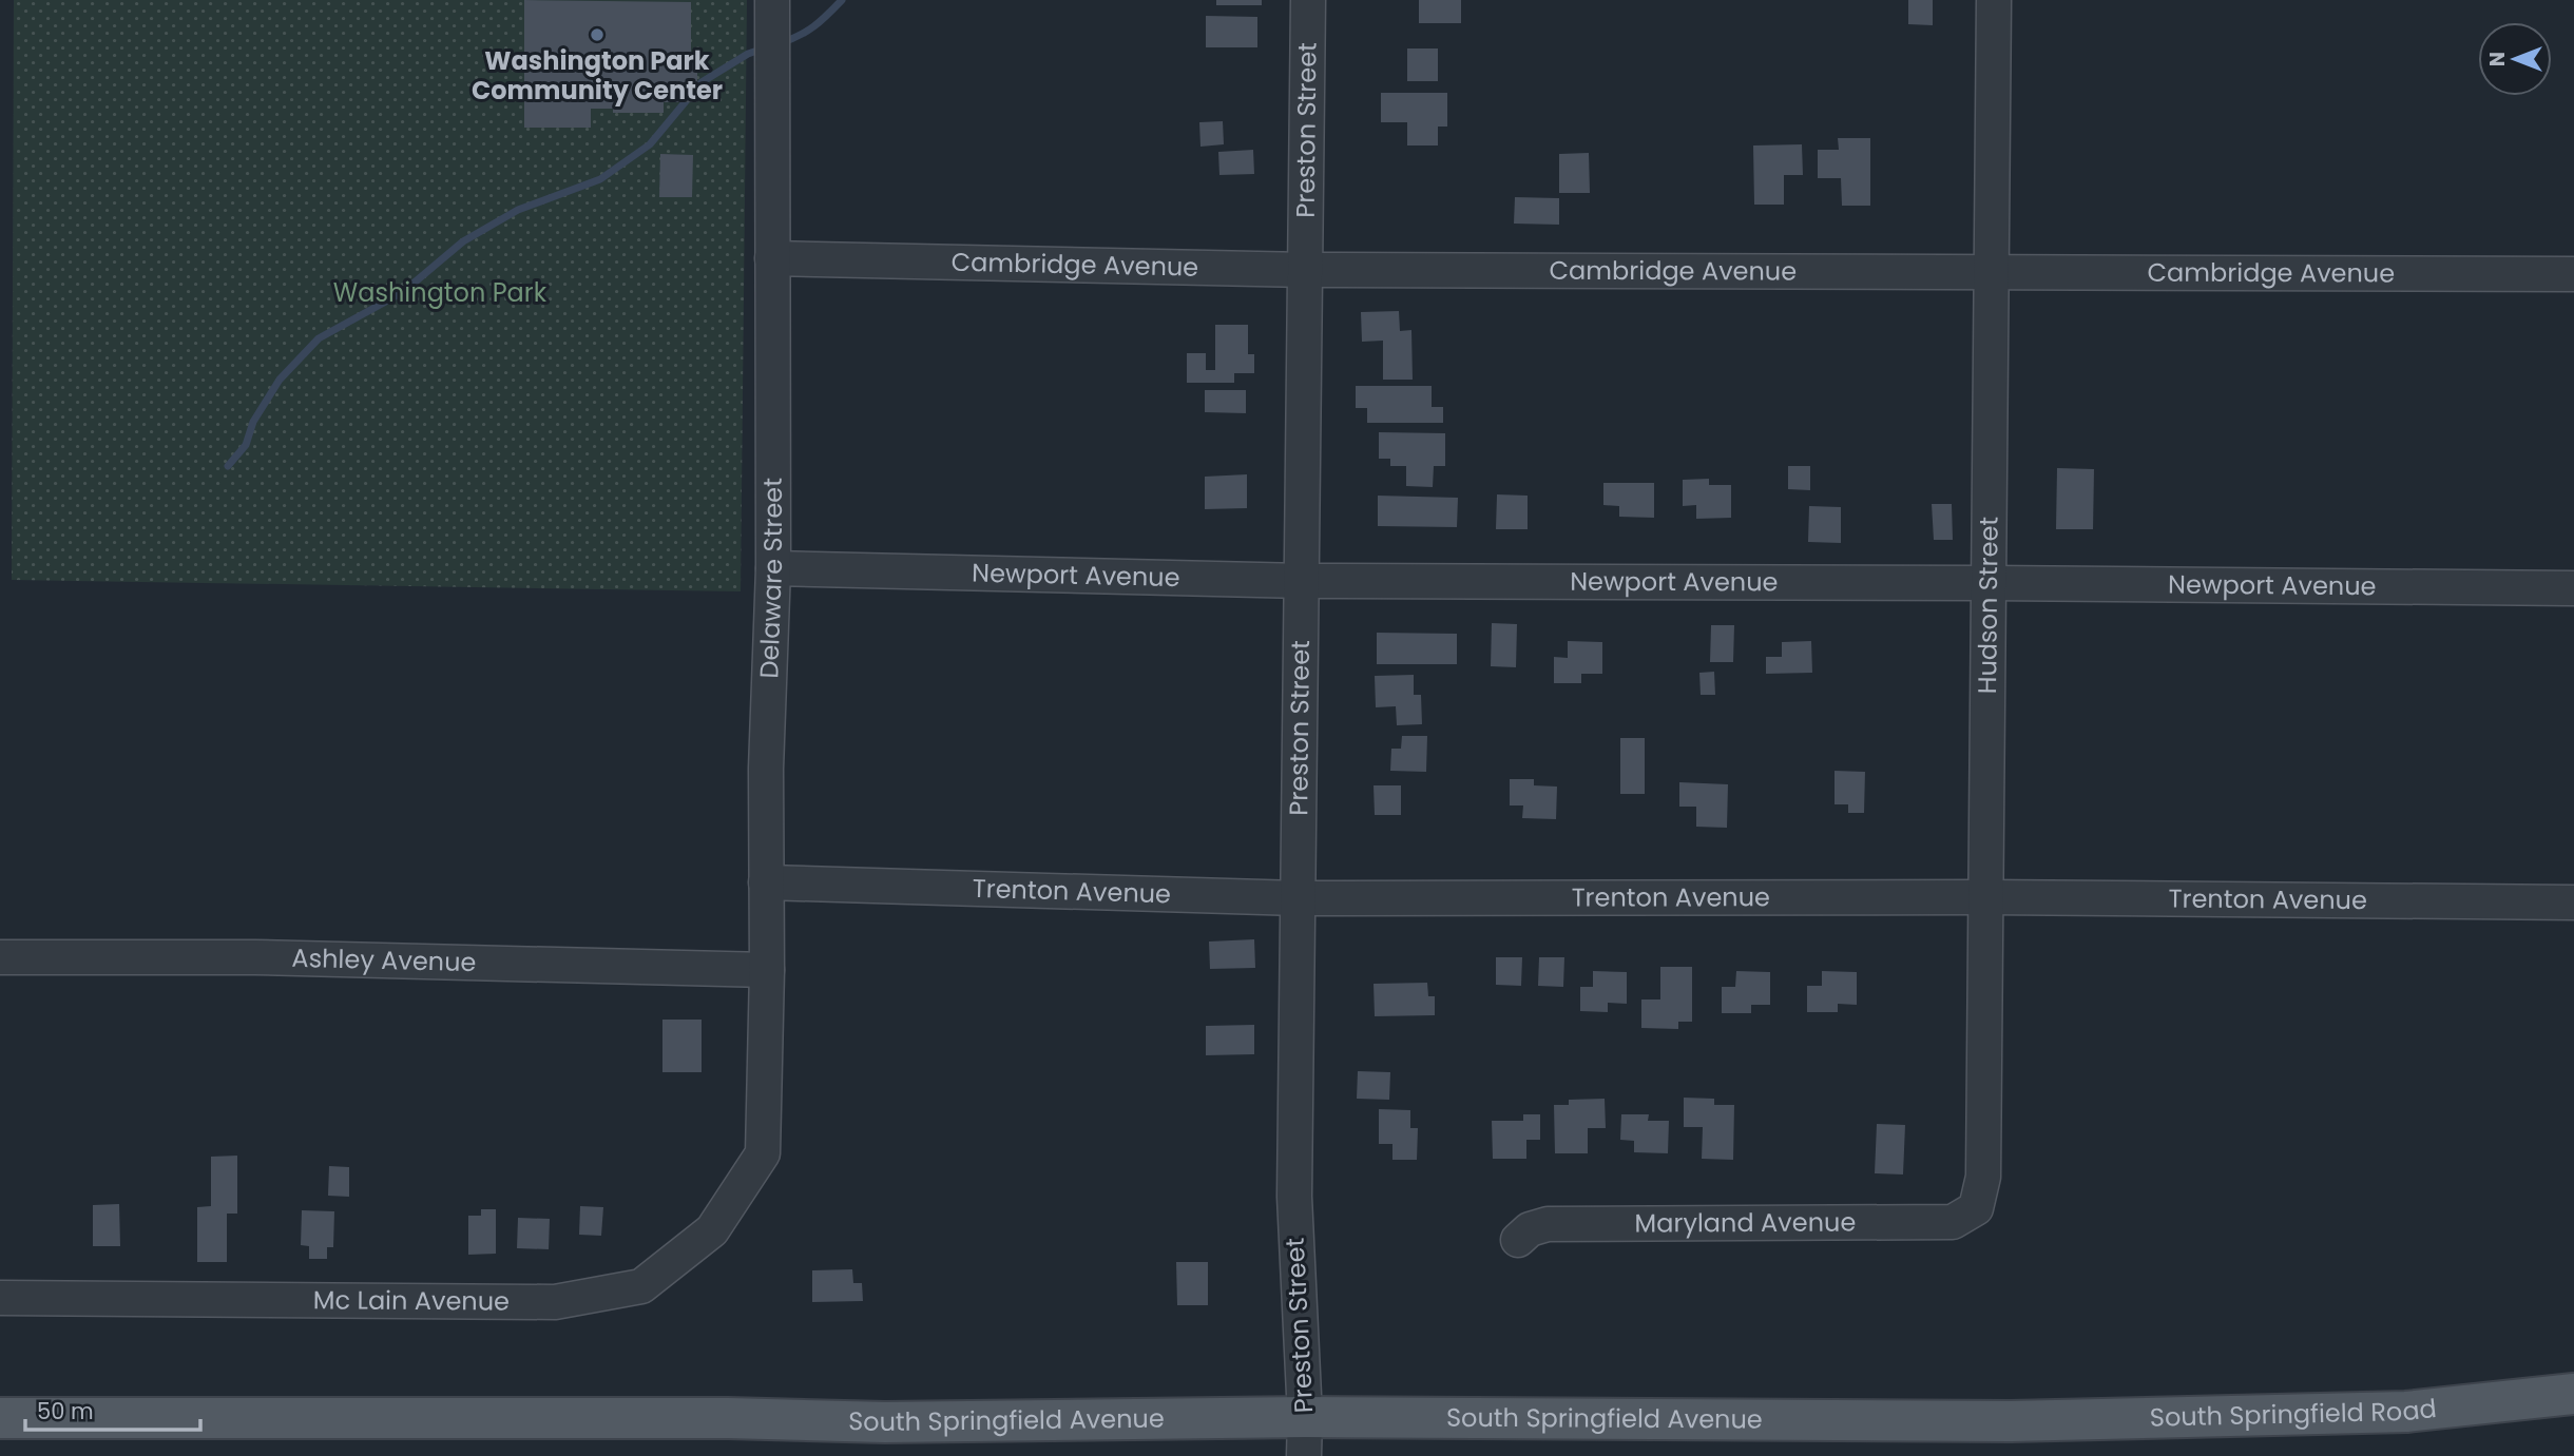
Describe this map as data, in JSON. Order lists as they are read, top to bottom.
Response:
{
  "streets": {
    "main road": ["South Springfield Road", "South Springfield Avenue"],
    "street": [
      "Preston Street",
      "Cambridge Avenue",
      "Newport Avenue",
      "Delaware Street",
      "Hudson Street",
      "Trenton Avenue",
      "Ashley Avenue",
      "Maryland Avenue",
      "Mc Lain Avenue"
    ]
  },
  "crossings": [
    ["Preston Street", "Cambridge Avenue"],
    ["Preston Street", "Newport Avenue"],
    ["Preston Street", "Trenton Avenue"],
    ["Preston Street", "South Springfield Avenue"],
    ["Cambridge Avenue", "Delaware Street"],
    ["Cambridge Avenue", "Hudson Street"],
    ["Newport Avenue", "Delaware Street"],
    ["Newport Avenue", "Hudson Street"],
    ["Delaware Street", "Trenton Avenue"],
    ["Delaware Street", "Ashley Avenue"],
    ["Delaware Street", "Mc Lain Avenue"],
    ["Hudson Street", "Trenton Avenue"],
    ["Hudson Street", "Maryland Avenue"],
    ["South Springfield Road", "South Springfield Avenue"]
  ],
  "parks": ["Washington Park"],
  "places": ["Washington Park Community Center"],
  "scale_bar": "50 m",
  "north": "left"
}
